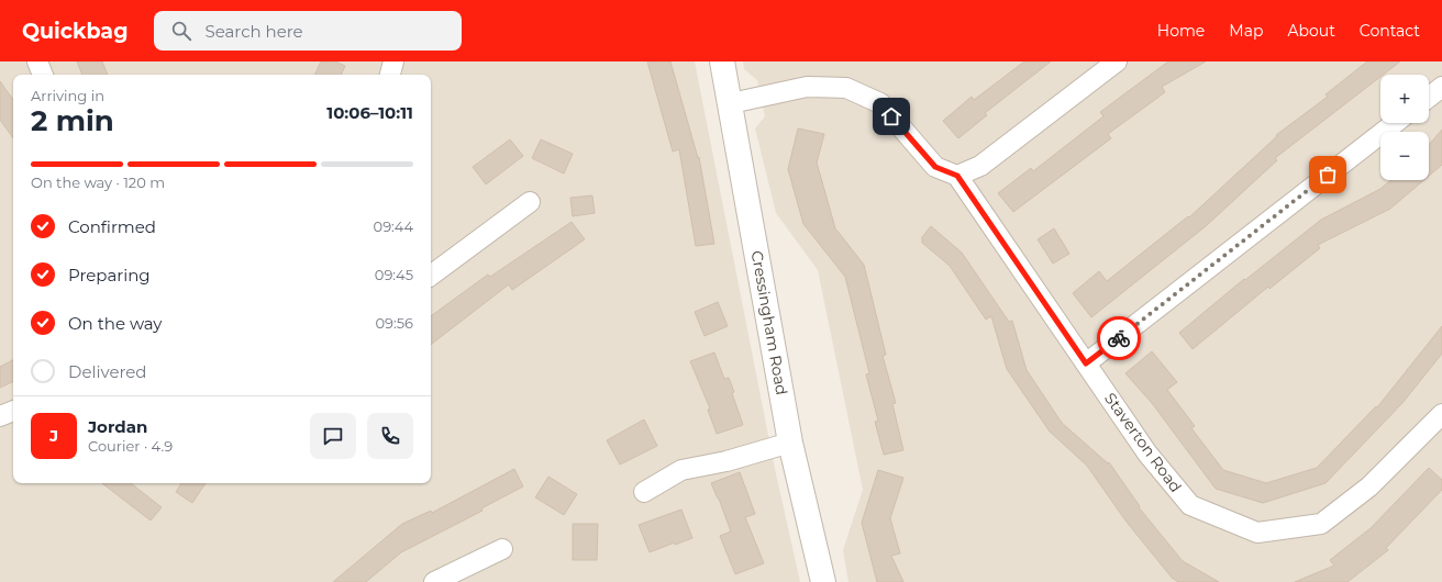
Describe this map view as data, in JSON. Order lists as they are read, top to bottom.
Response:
{
  "streets": {
    "street": ["Cressingham Road", "Staverton Road"]
  },
  "page": {
    "header": "Quickbag",
    "search": "Search here",
    "nav": [
      "Home",
      "Map",
      "About",
      "Contact"
    ],
    "map_buttons": ["+", "−"],
    "heading": ["2 min", "Arriving in", "10:06–10:11"],
    "panel": ["Jordan", "Courier · 4.9"],
    "bar": "On the way · 120 m",
    "list": [
      ["Confirmed", "09:44"],
      ["Preparing", "09:45"],
      ["On the way", "09:56"],
      "Delivered"
    ],
    "round": "J"
  }
}
